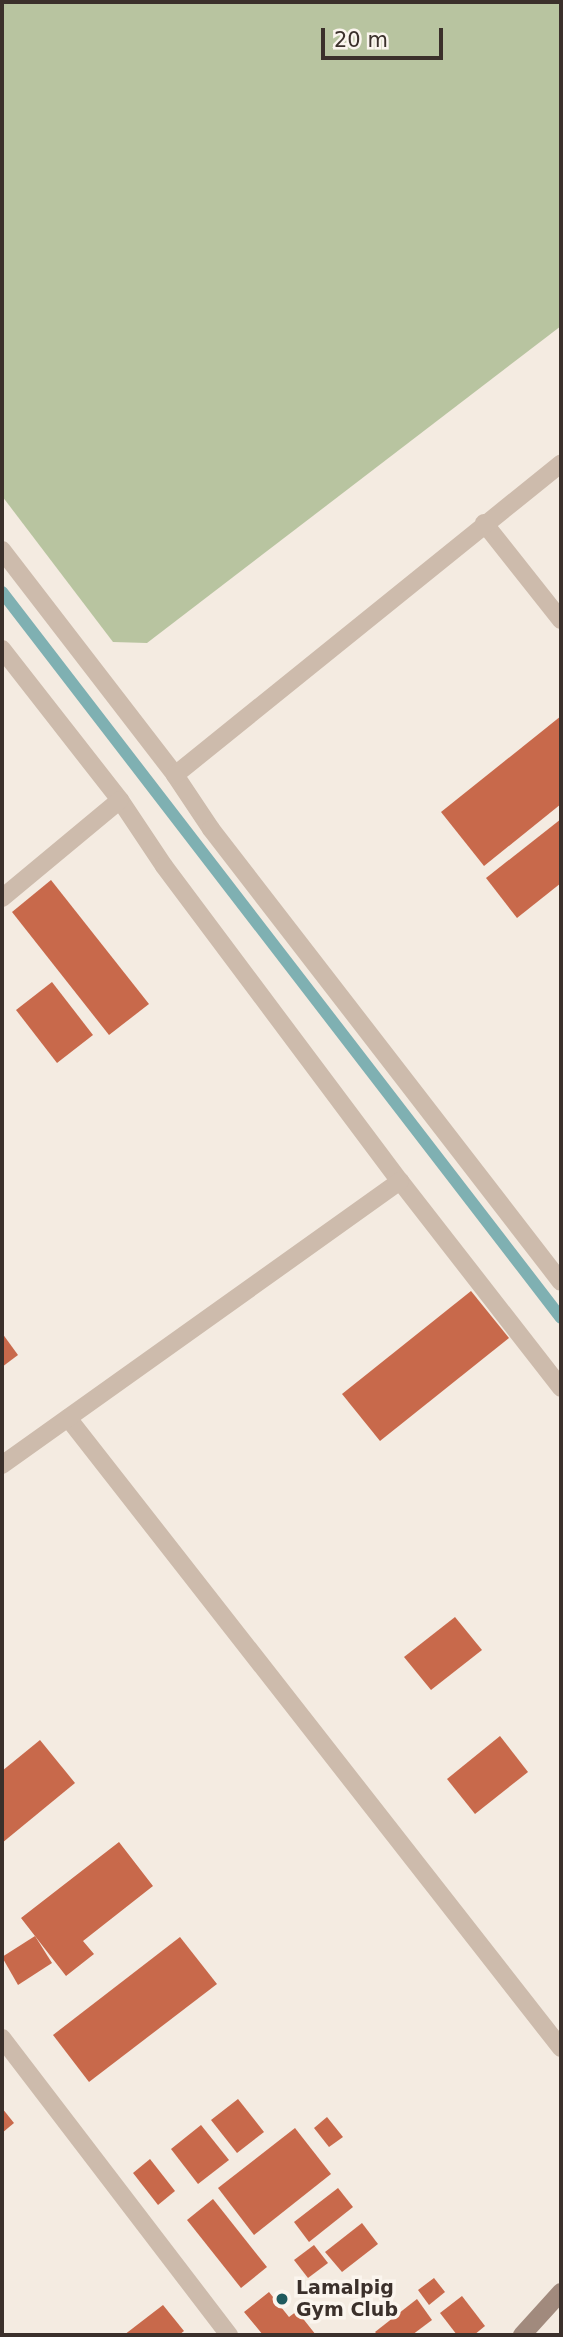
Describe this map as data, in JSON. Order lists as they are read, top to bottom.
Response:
{
  "places": ["Lamalpig Gym Club"],
  "scale_bar": "20 m"
}
